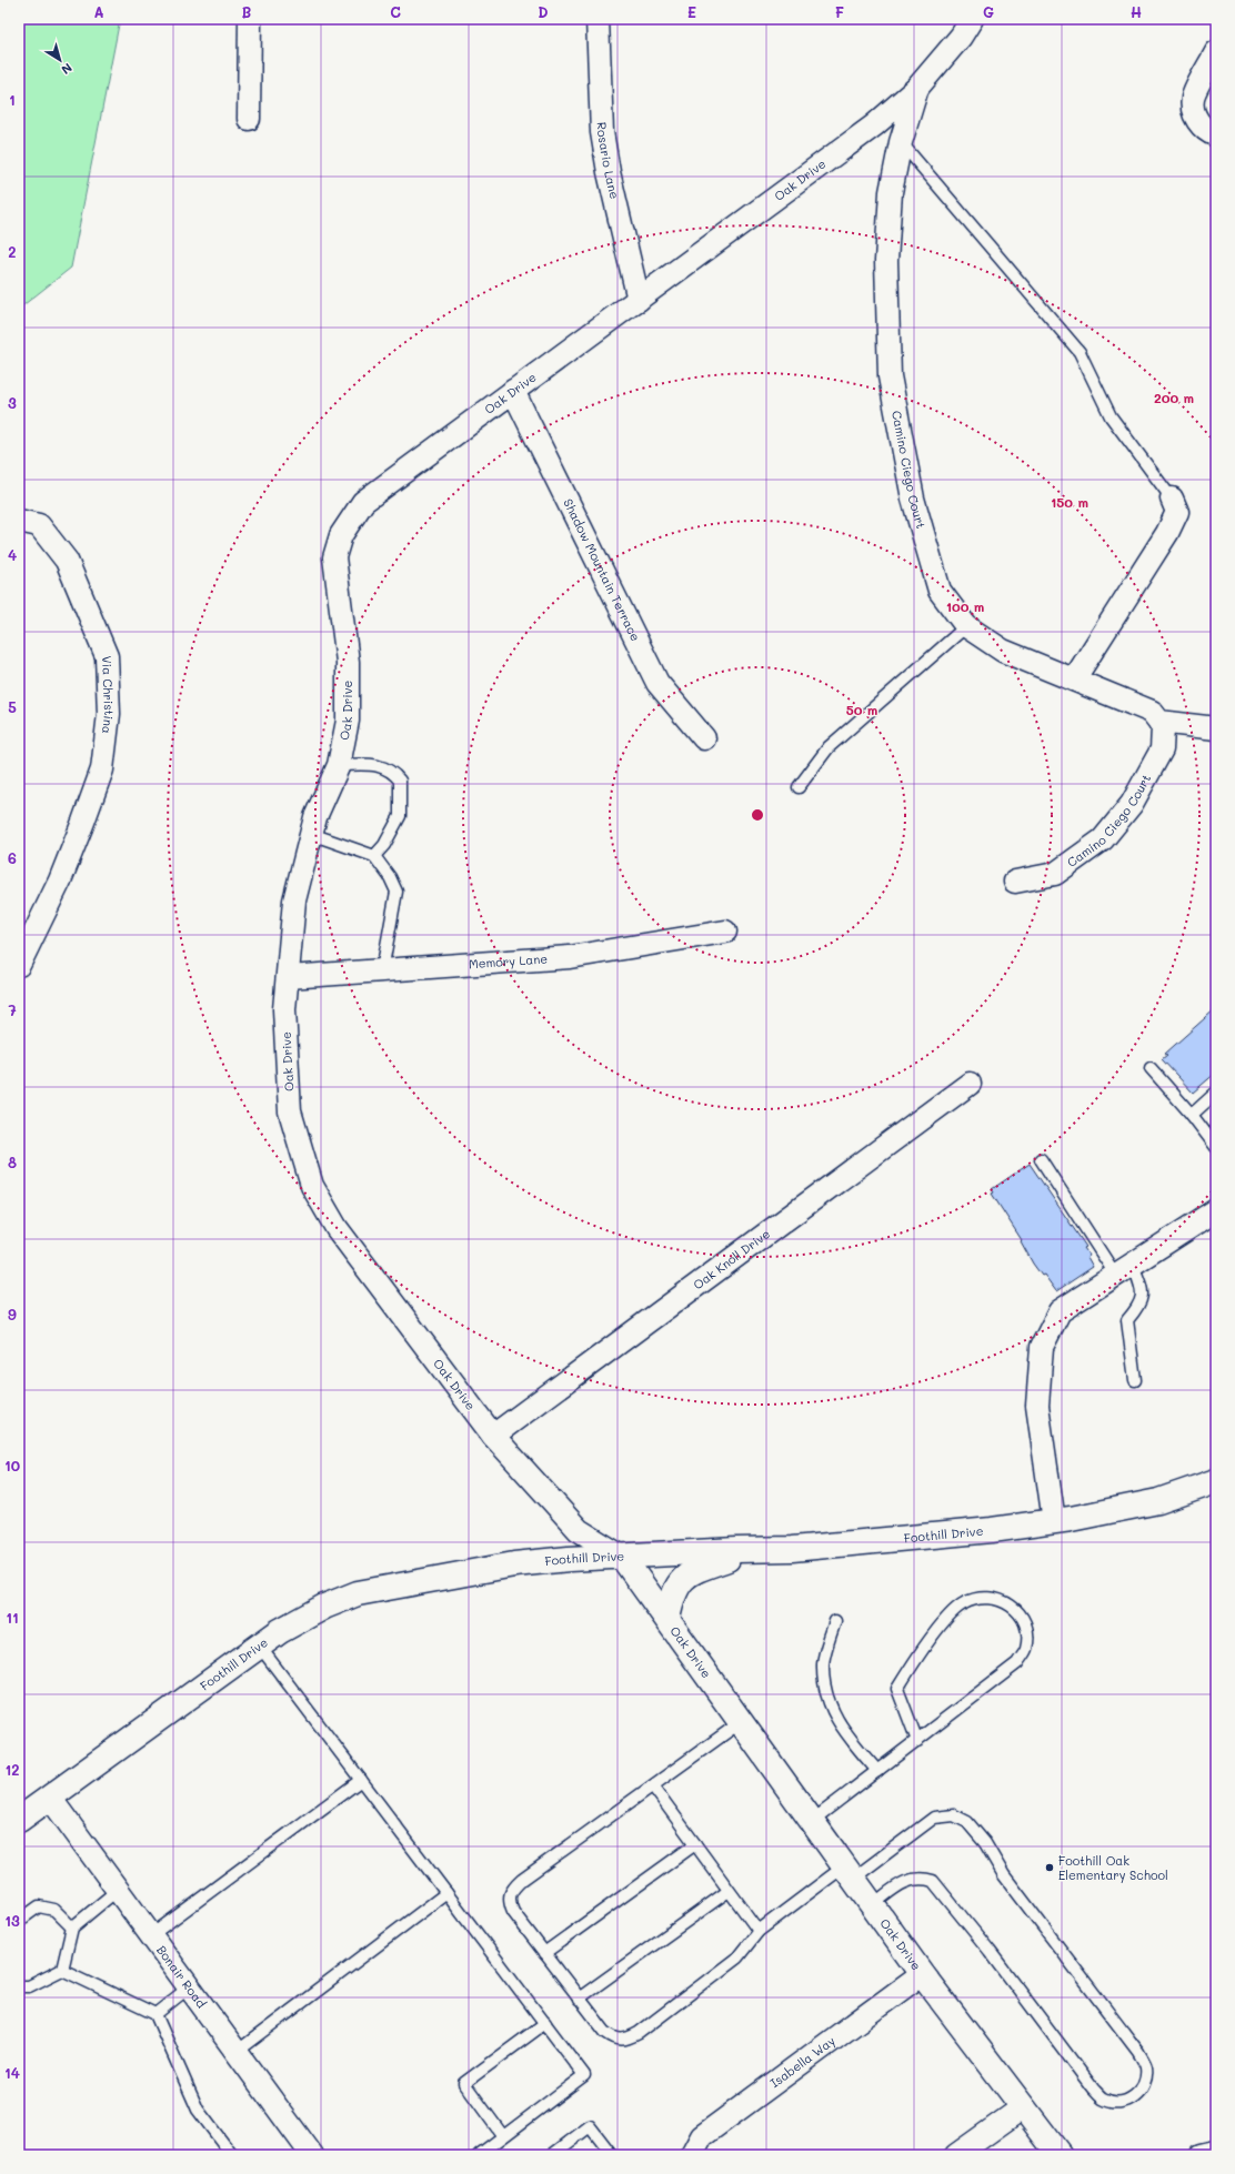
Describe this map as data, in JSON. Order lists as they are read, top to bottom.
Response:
{
  "streets": {
    "street": [
      "Rosario Lane",
      "Oak Drive",
      "Camino Ciego Court",
      "Shadow Mountain Terrace",
      "Via Christina",
      "Memory Lane",
      "Oak Knoll Drive",
      "Foothill Drive",
      "Bonair Road",
      "Isabella Way"
    ]
  },
  "crossings": [
    ["Rosario Lane", "Oak Drive"],
    ["Oak Drive", "Camino Ciego Court"],
    ["Oak Drive", "Shadow Mountain Terrace"],
    ["Oak Drive", "Memory Lane"],
    ["Oak Drive", "Oak Knoll Drive"],
    ["Oak Drive", "Foothill Drive"],
    ["Oak Drive", "Isabella Way"],
    ["Foothill Drive", "Bonair Road"]
  ],
  "places": ["Foothill Oak Elementary School"],
  "north": "bottom right",
  "grid": {
    "columns": [
      "A",
      "B",
      "C",
      "D",
      "E",
      "F",
      "G",
      "H"
    ],
    "rows": [
      "1",
      "2",
      "3",
      "4",
      "5",
      "6",
      "7",
      "8",
      "9",
      "10",
      "11",
      "12",
      "13",
      "14"
    ]
  },
  "rings": [
    "200 m",
    "150 m",
    "100 m",
    "50 m"
  ]
}
